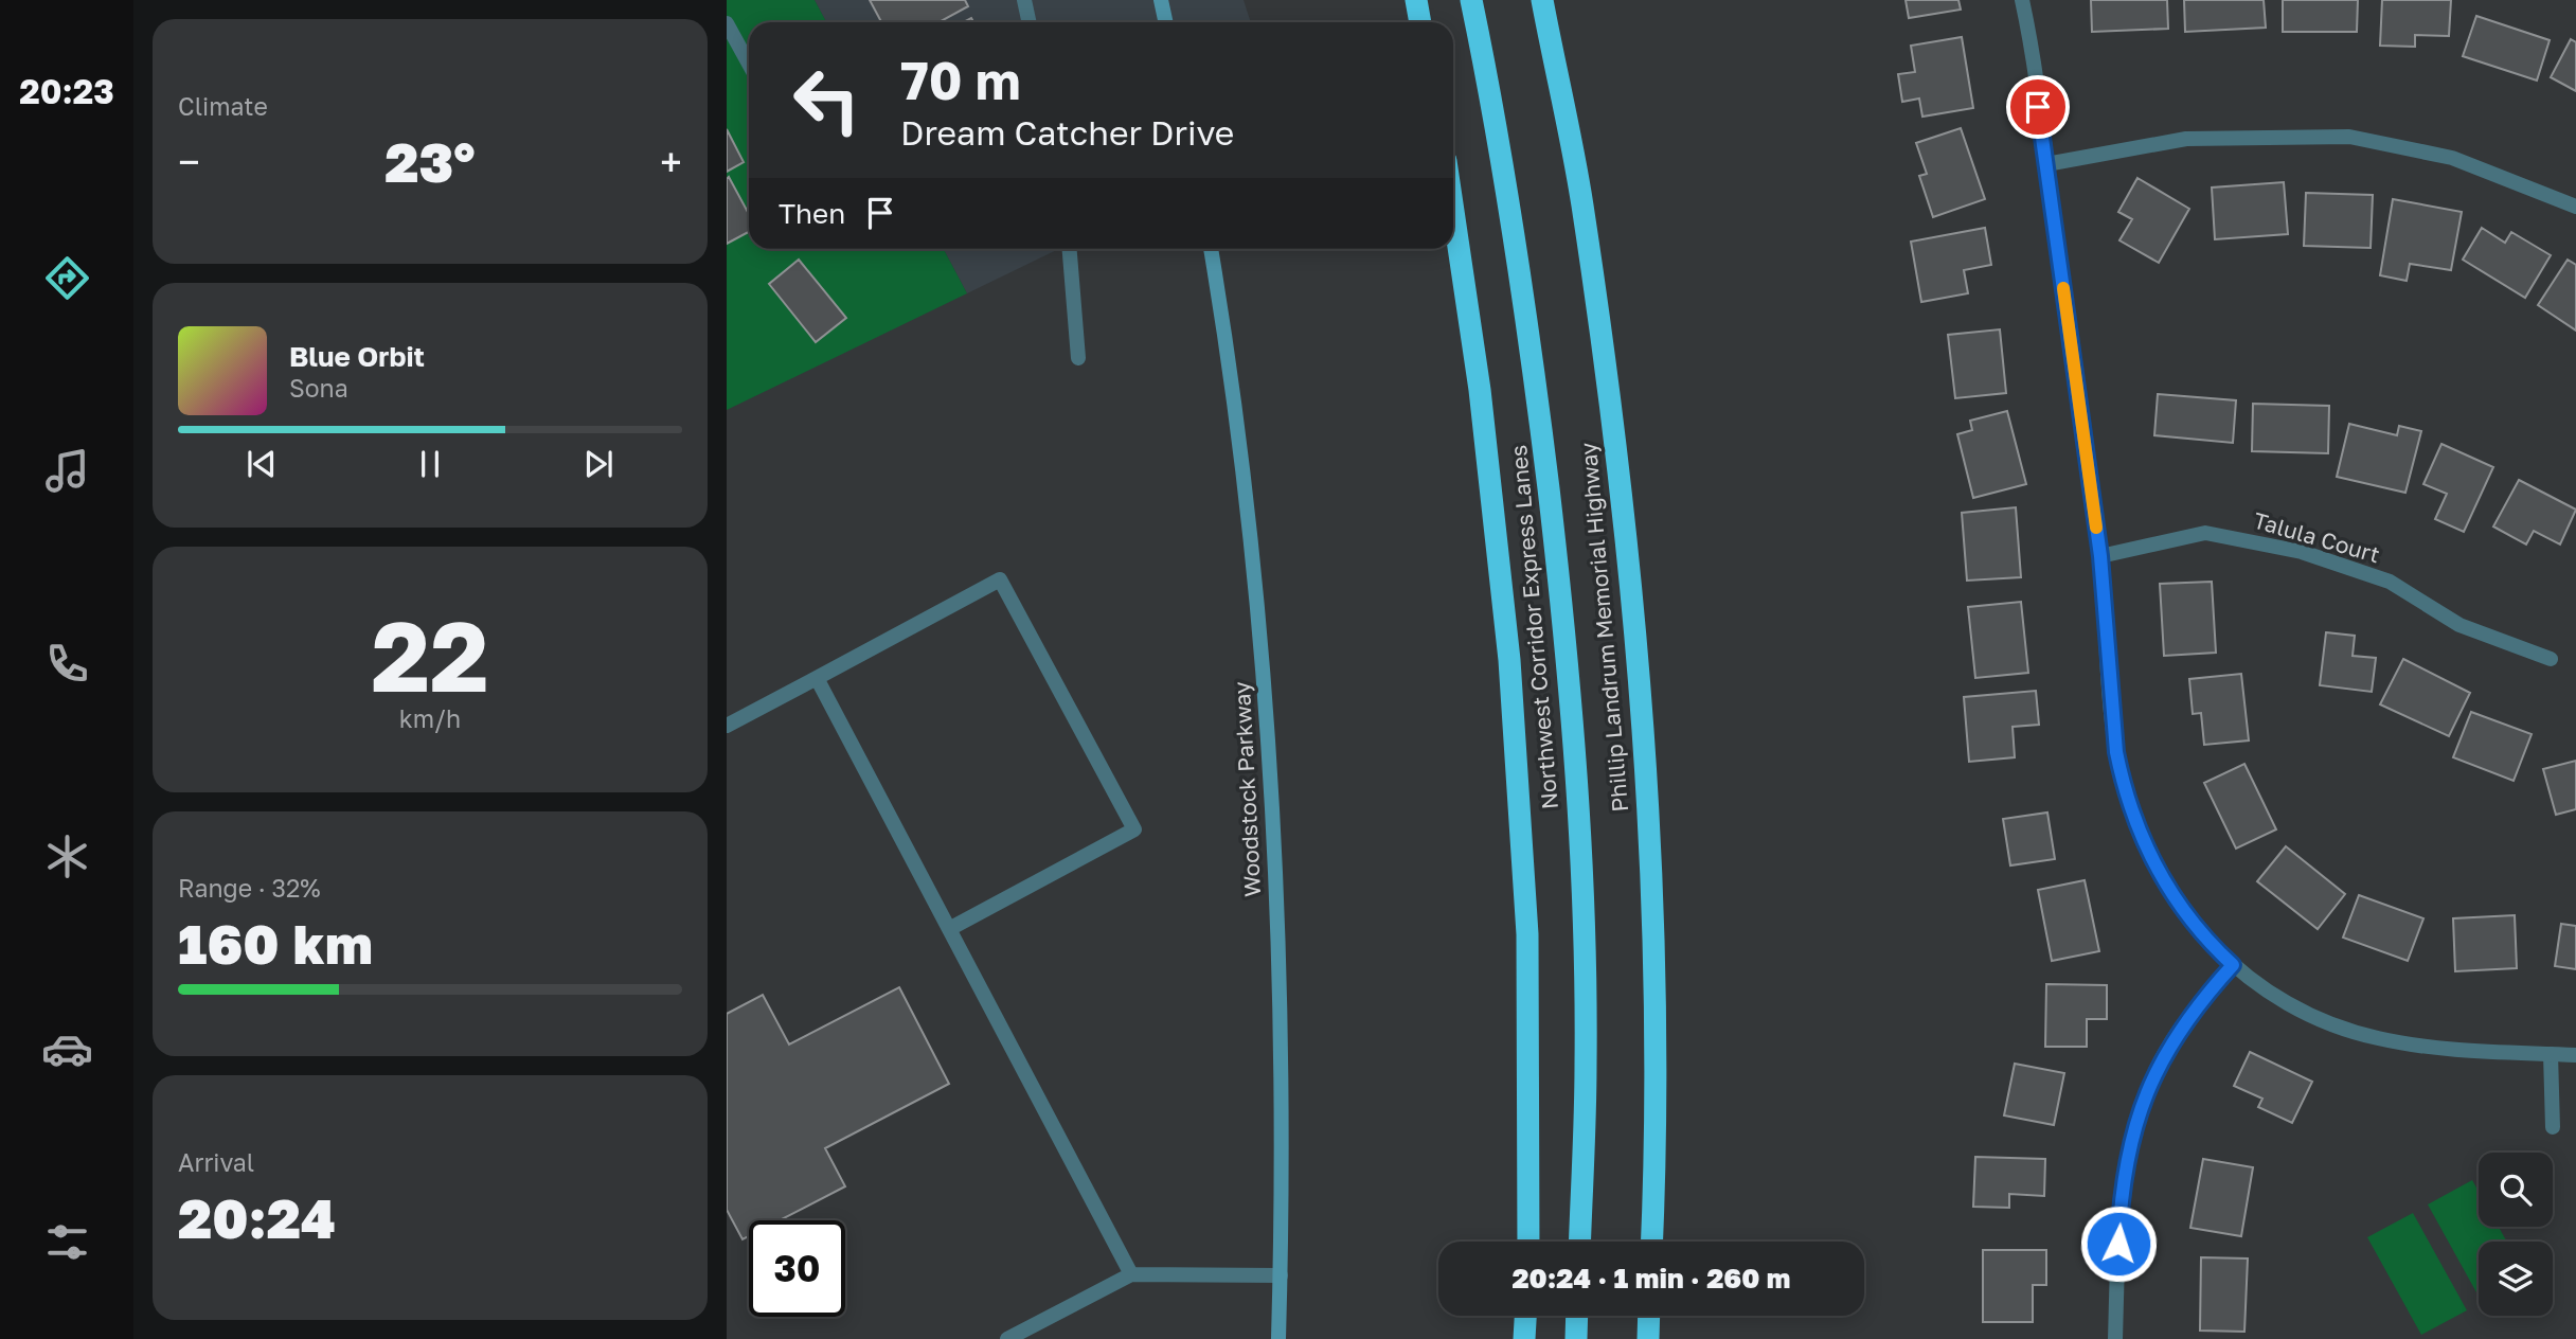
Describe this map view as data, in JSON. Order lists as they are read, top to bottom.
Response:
{
  "streets": {
    "highway": ["Northwest Corridor Express Lanes", "Phillip Landrum Memorial Highway"],
    "main road": ["Woodstock Parkway"],
    "street": ["Talula Court"]
  },
  "page": {
    "tabs": "20:23",
    "tile": [
      "Climate",
      ["22", "km/h"],
      ["Range · 32%", "160 km"],
      ["Arrival", "20:24"]
    ],
    "turn": ["70 m", "Dream Catcher Drive"],
    "heat": ["−", "23°", "+"],
    "then": "Then",
    "song": ["Blue Orbit", "Sona"],
    "limit": "30",
    "trip": "20:24 · 1 min · 260 m"
  }
}
